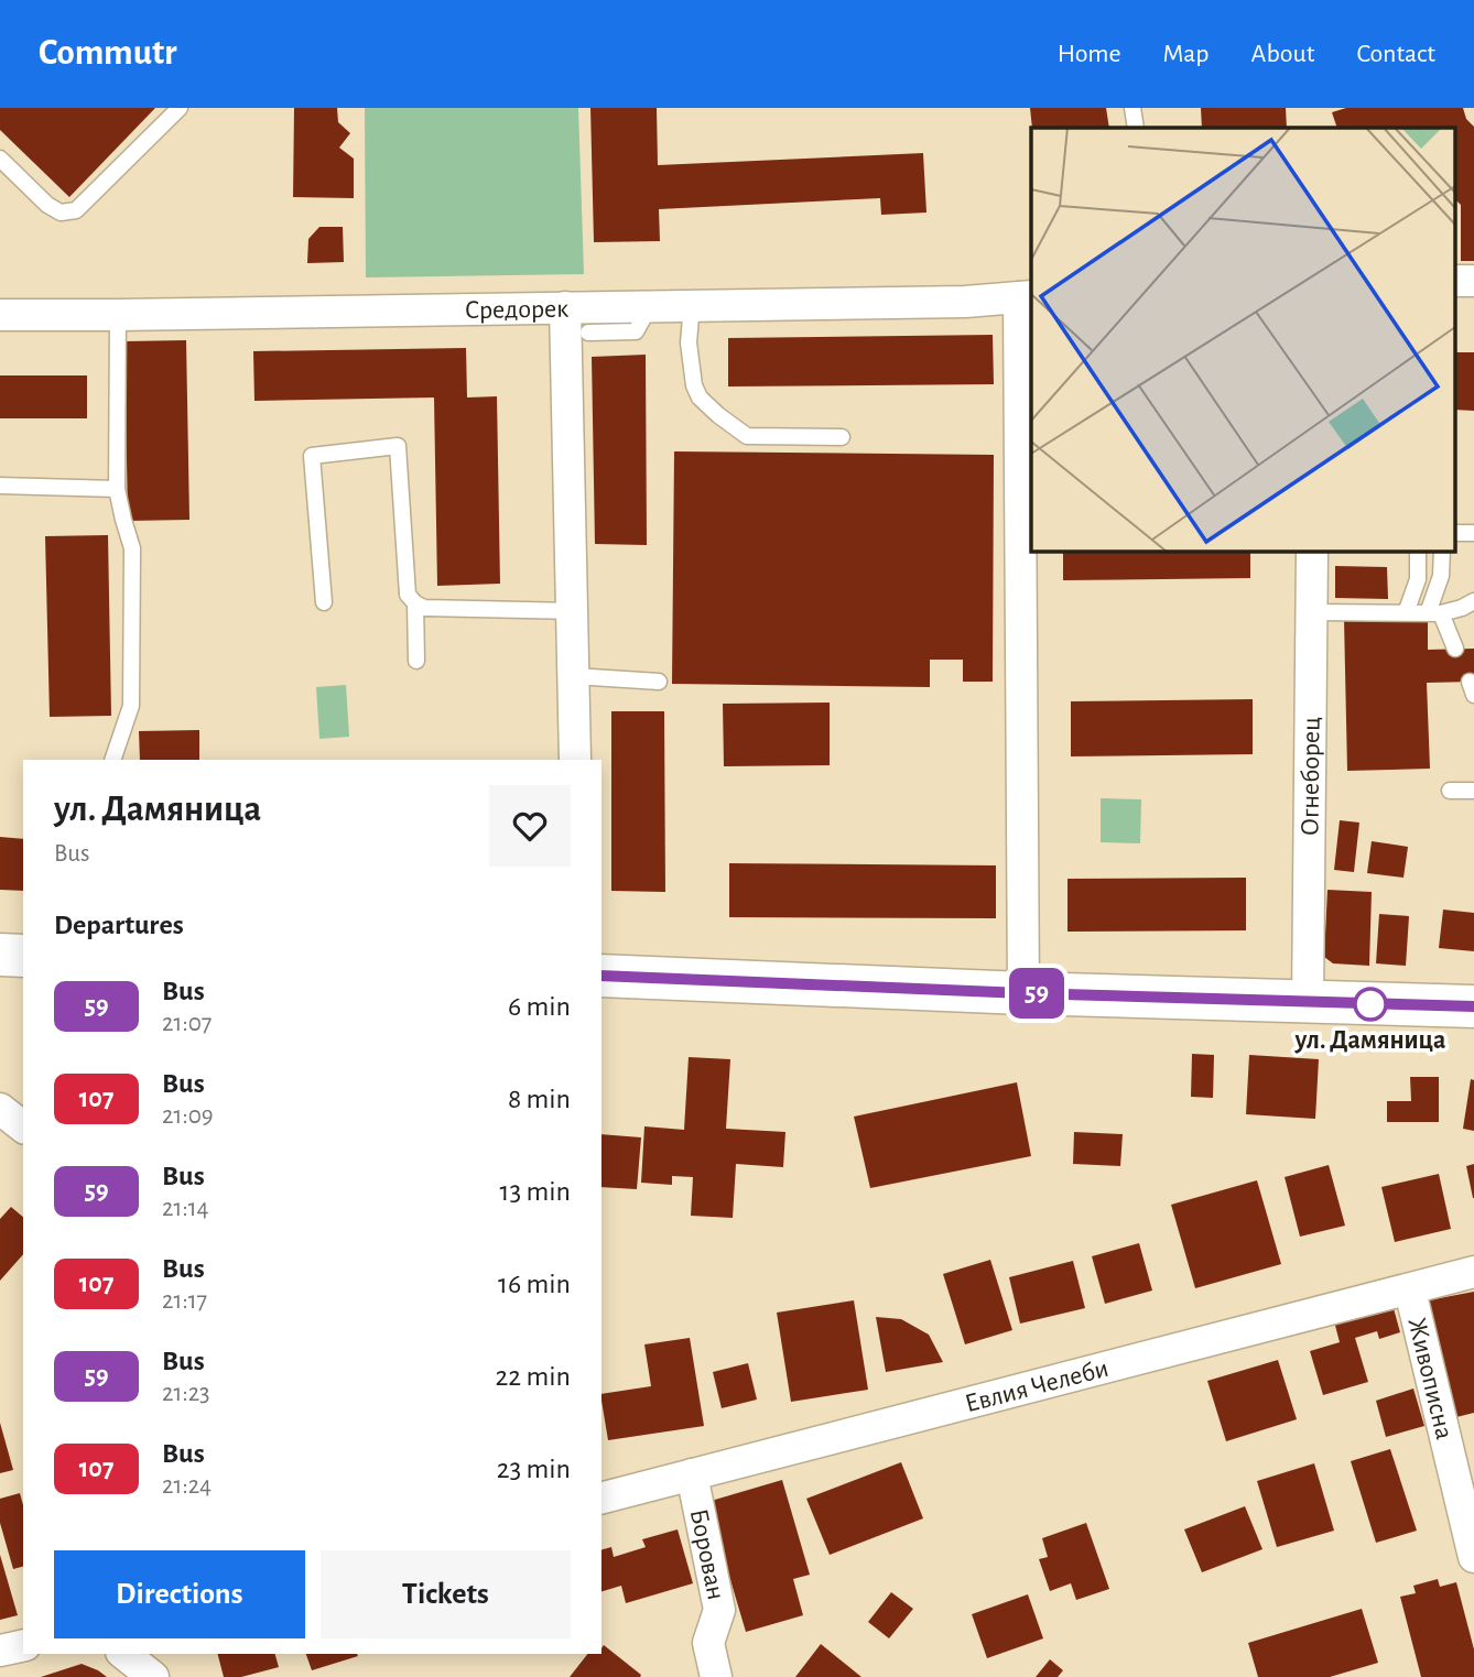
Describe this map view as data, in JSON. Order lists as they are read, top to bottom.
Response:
{
  "streets": {
    "street": [
      "Средорек",
      "Огнеборец",
      "Живописна",
      "Евлия Челеби",
      "Борован"
    ]
  },
  "crossings": [
    ["Живописна", "Евлия Челеби"],
    ["Евлия Челеби", "Борован"]
  ],
  "places": ["ул. Дамяница"],
  "lines": ["bus line 59"],
  "page": {
    "header": "Commutr",
    "nav": [
      "Home",
      "Map",
      "About",
      "Contact"
    ],
    "on_map": "59",
    "heading": [
      ["ул. Дамяница", "Bus"],
      "Departures"
    ],
    "list": [
      {
        "mark": "59",
        "name": "Bus",
        "note": "21:07",
        "value": "6 min"
      },
      {
        "mark": "107",
        "name": "Bus",
        "note": "21:09",
        "value": "8 min"
      },
      {
        "mark": "59",
        "name": "Bus",
        "note": "21:14",
        "value": "13 min"
      },
      {
        "mark": "107",
        "name": "Bus",
        "note": "21:17",
        "value": "16 min"
      },
      {
        "mark": "59",
        "name": "Bus",
        "note": "21:23",
        "value": "22 min"
      },
      {
        "mark": "107",
        "name": "Bus",
        "note": "21:24",
        "value": "23 min"
      }
    ],
    "buttons": ["Directions", "Tickets"]
  }
}
